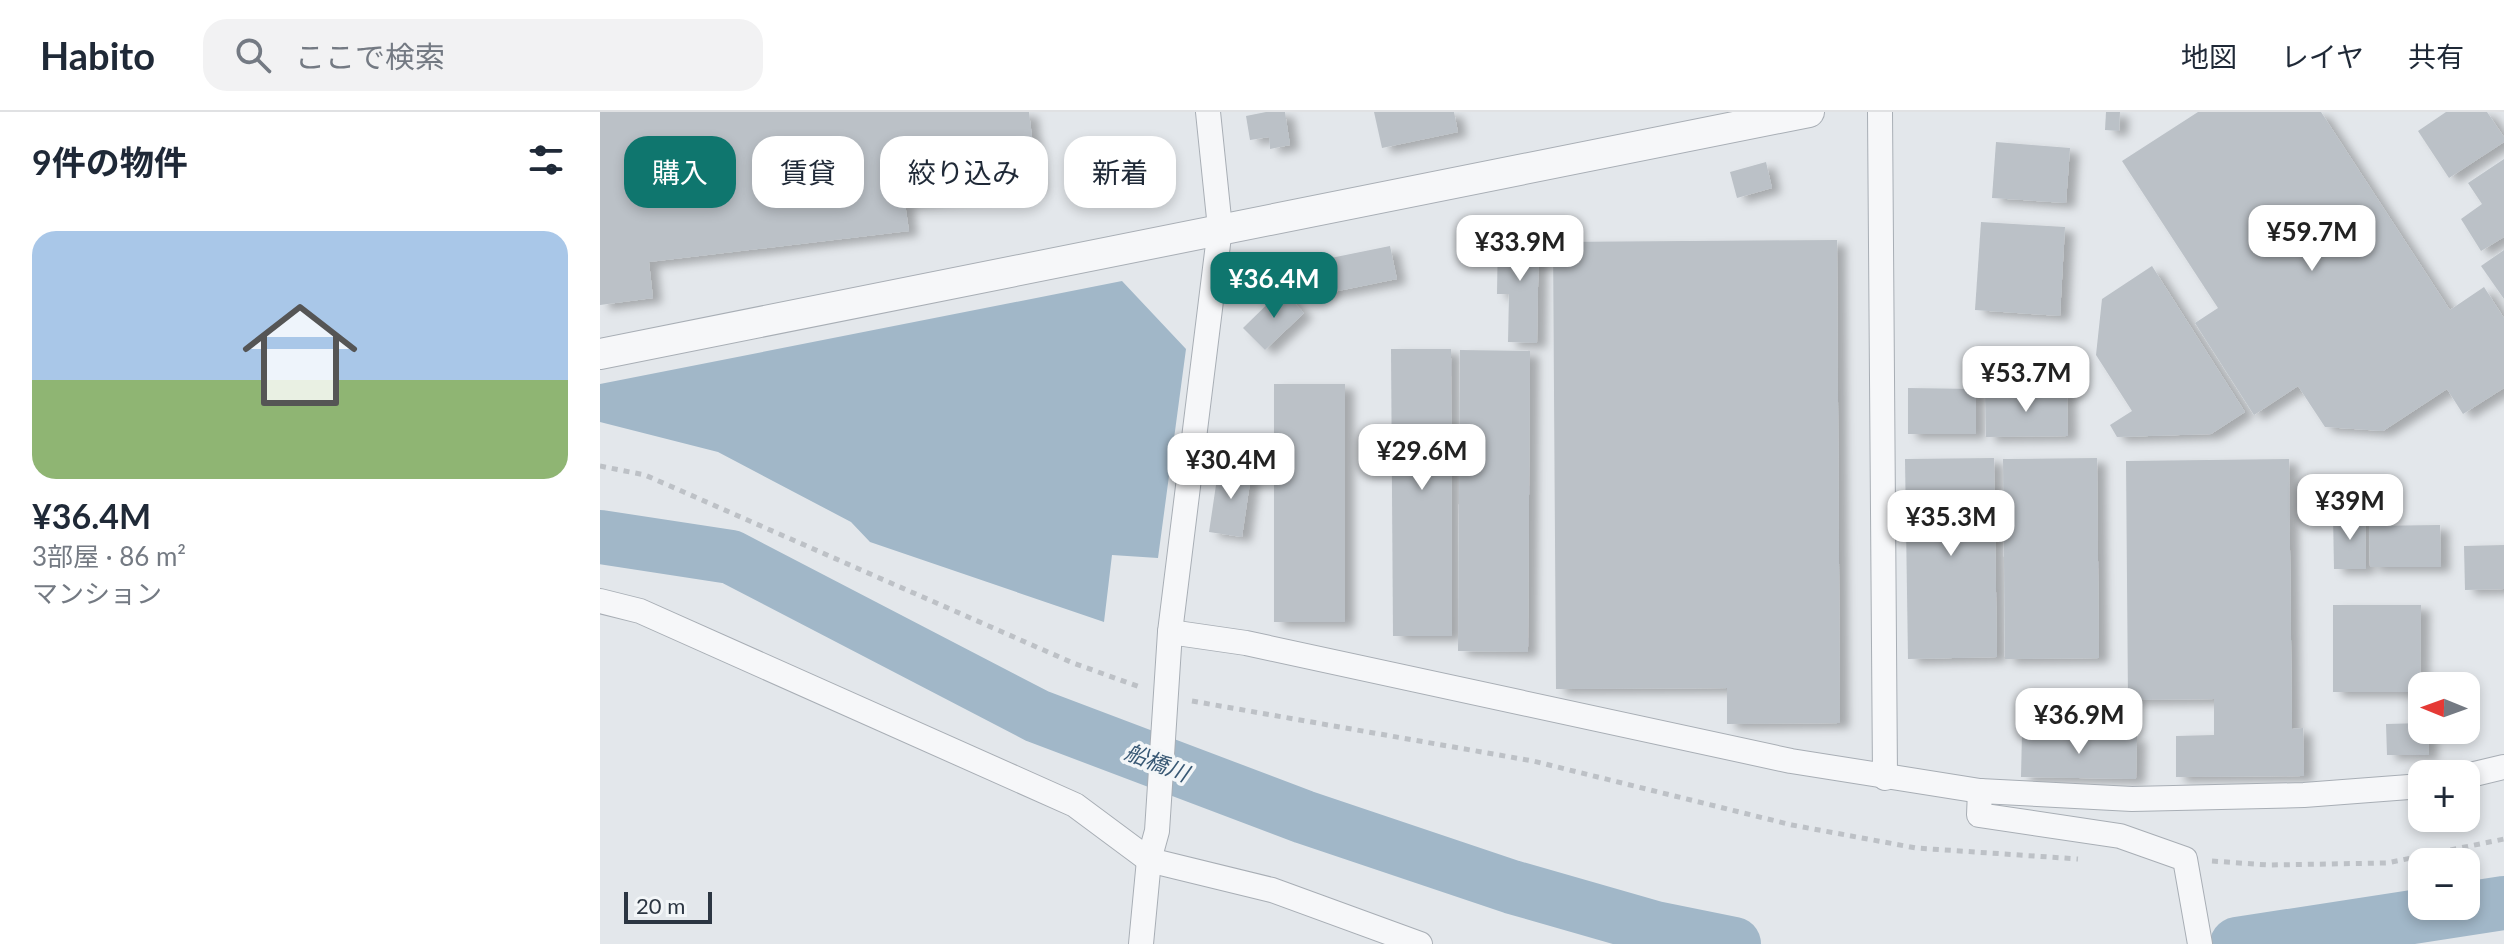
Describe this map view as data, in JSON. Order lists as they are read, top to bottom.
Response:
{
  "water": ["船橋川"],
  "scale_bar": "20 m",
  "north": "left",
  "page": {
    "header": "Habito",
    "search": "ここで検索",
    "nav": ["地図", "レイヤ", "共有"],
    "heading": "9件の物件",
    "chip": [
      "購入",
      "賃貸",
      "絞り込み",
      "新着"
    ],
    "price": [
      "¥59.7M",
      "¥33.9M",
      "¥36.4M",
      "¥53.7M",
      "¥29.6M",
      "¥30.4M",
      "¥39M",
      "¥35.3M",
      "¥36.9M"
    ],
    "list": [
      {
        "name": "¥36.4M",
        "note": "3部屋 · 86 m² · マンション"
      }
    ],
    "map_buttons": ["+", "−"],
    "scale": "20 m"
  }
}
